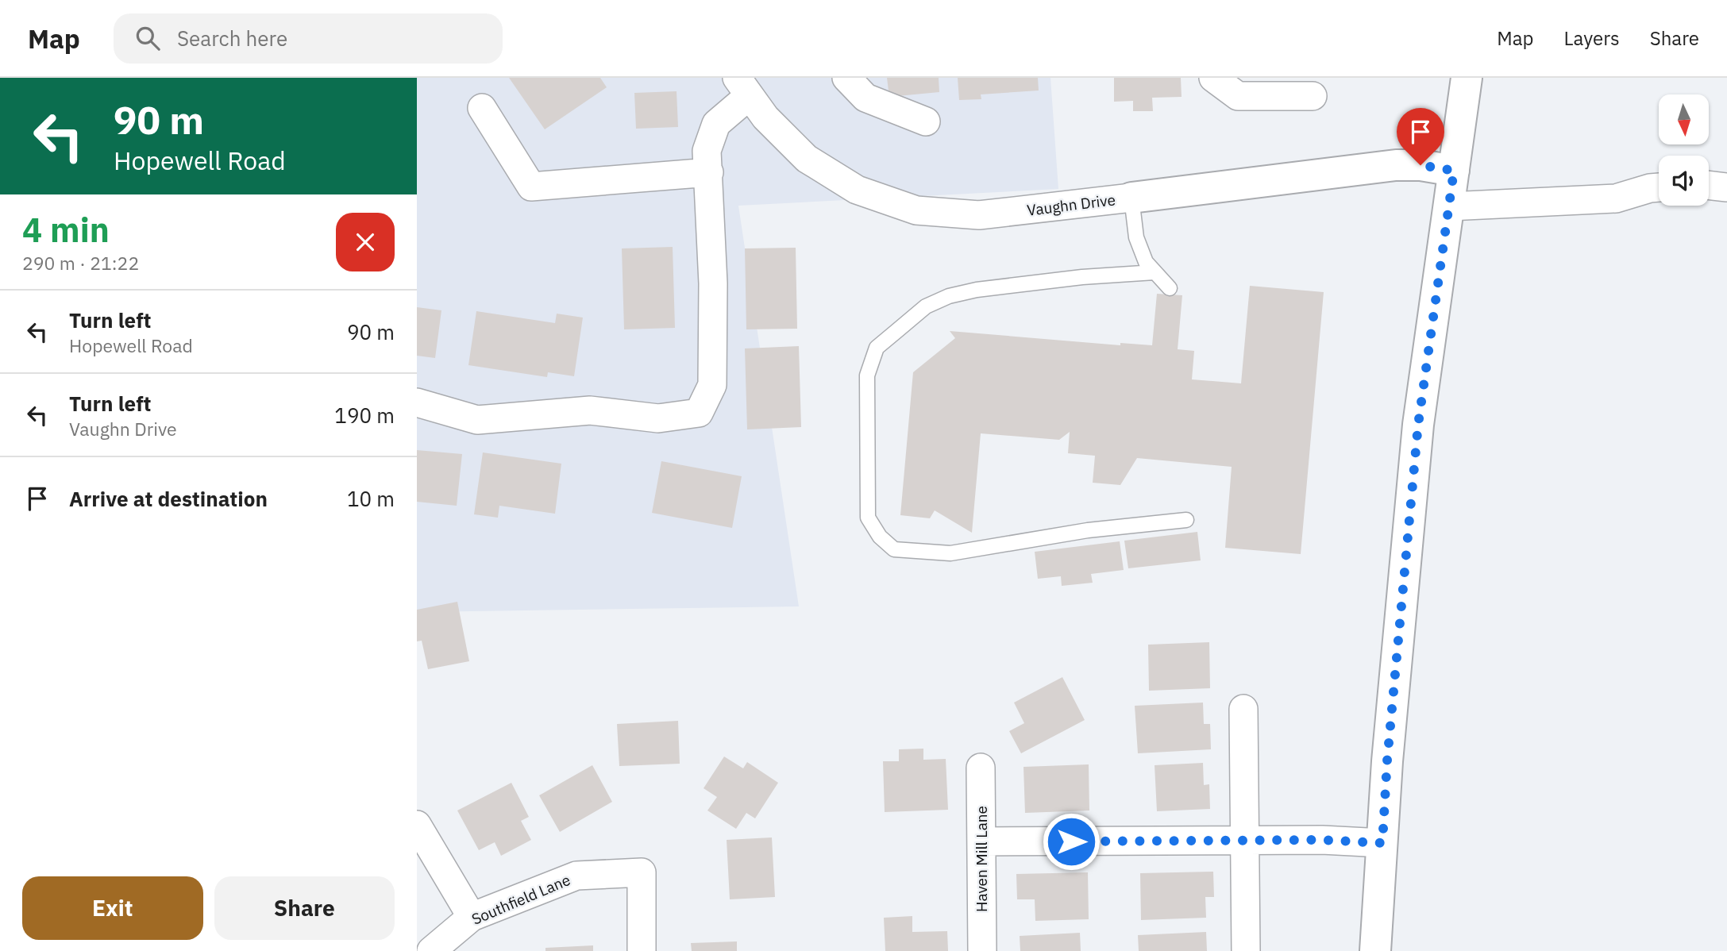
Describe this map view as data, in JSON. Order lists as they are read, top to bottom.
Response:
{
  "streets": {
    "street": ["Vaughn Drive", "Haven Mill Lane", "Southfield Lane"]
  },
  "north": "bottom",
  "page": {
    "header": "Map",
    "search": "Search here",
    "nav": ["Map", "Layers", "Share"],
    "turn": ["90 m", "Hopewell Road"],
    "heading": ["4 min", "290 m · 21:22"],
    "list": [
      {
        "name": "Turn left",
        "note": "Hopewell Road",
        "value": "90 m"
      },
      {
        "name": "Turn left",
        "note": "Vaughn Drive",
        "value": "190 m"
      },
      {
        "name": "Arrive at destination",
        "value": "10 m"
      }
    ],
    "buttons": ["Exit", "Share"]
  }
}
